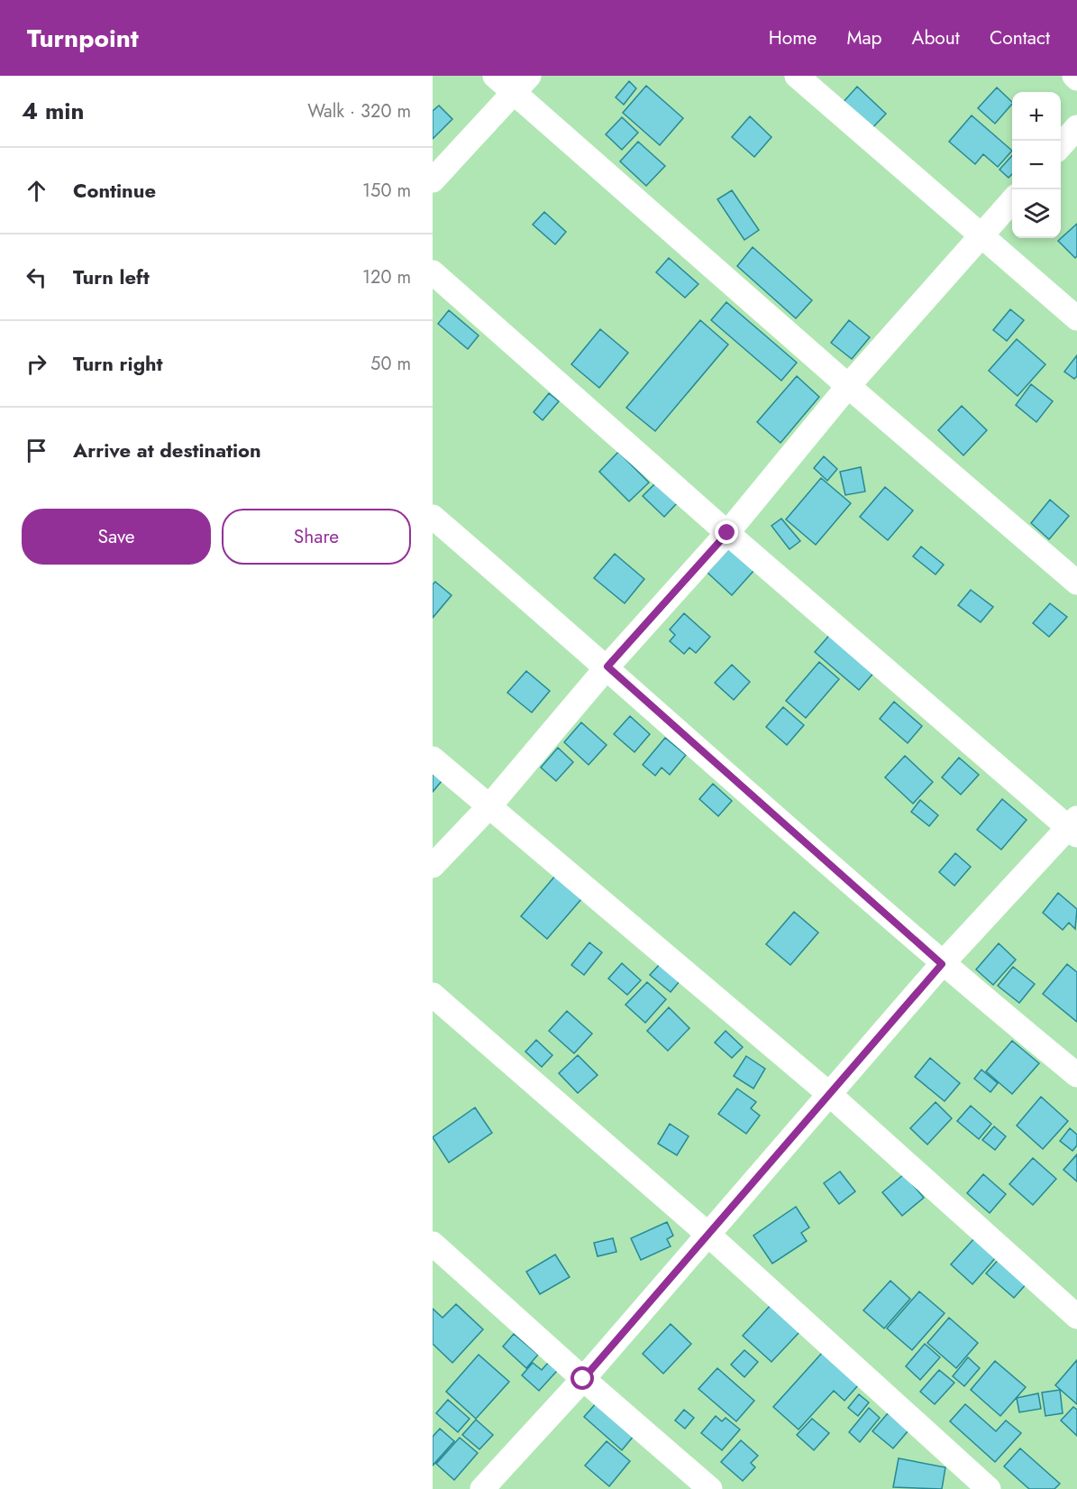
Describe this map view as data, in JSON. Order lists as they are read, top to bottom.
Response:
{
  "page": {
    "header": "Turnpoint",
    "nav": [
      "Home",
      "Map",
      "About",
      "Contact"
    ],
    "heading": ["4 min", "Walk · 320 m"],
    "map_buttons": ["+", "−"],
    "list": [
      ["Continue", "150 m"],
      ["Turn left", "120 m"],
      ["Turn right", "50 m"],
      "Arrive at destination"
    ],
    "buttons": ["Save", "Share"]
  }
}
